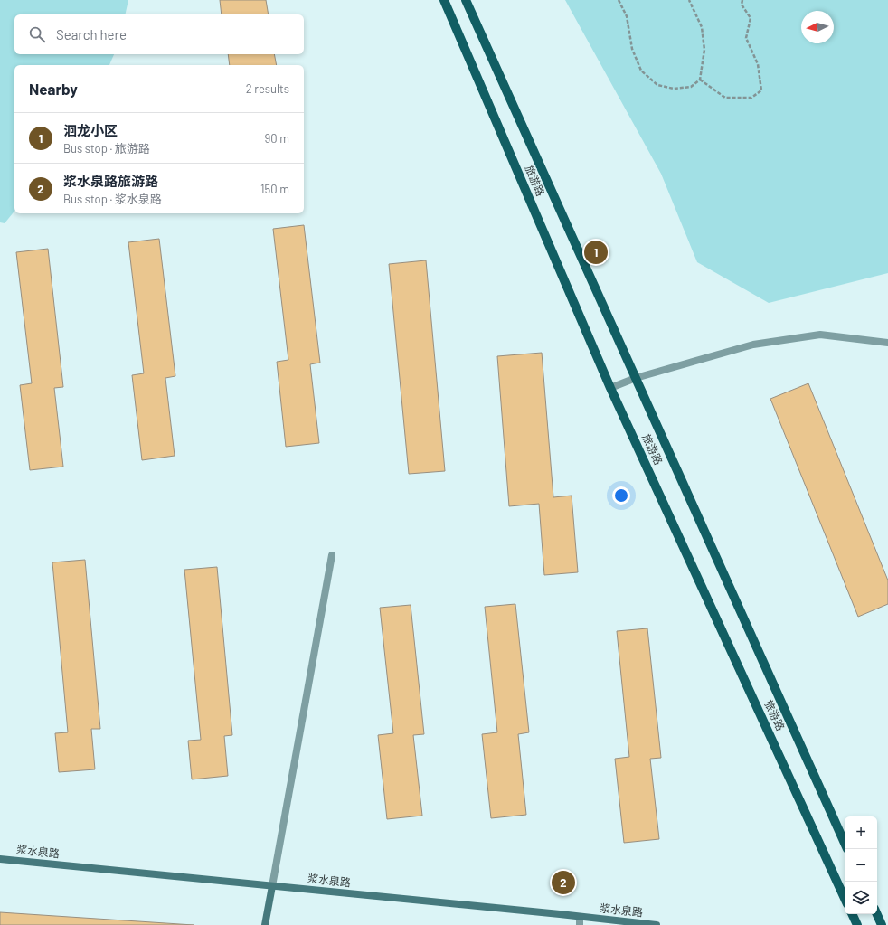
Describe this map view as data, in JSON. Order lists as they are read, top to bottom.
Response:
{
  "streets": {
    "main road": ["旅游路", "浆水泉路"]
  },
  "north": "left",
  "page": {
    "search": "Search here",
    "heading": ["Nearby", "2 results"],
    "list": [
      {
        "mark": "1",
        "name": "洄龙小区",
        "note": "Bus stop · 旅游路",
        "value": "90 m"
      },
      {
        "mark": "2",
        "name": "浆水泉路旅游路",
        "note": "Bus stop · 浆水泉路",
        "value": "150 m"
      }
    ],
    "pins": ["1", "2"],
    "map_buttons": ["+", "−"]
  }
}
